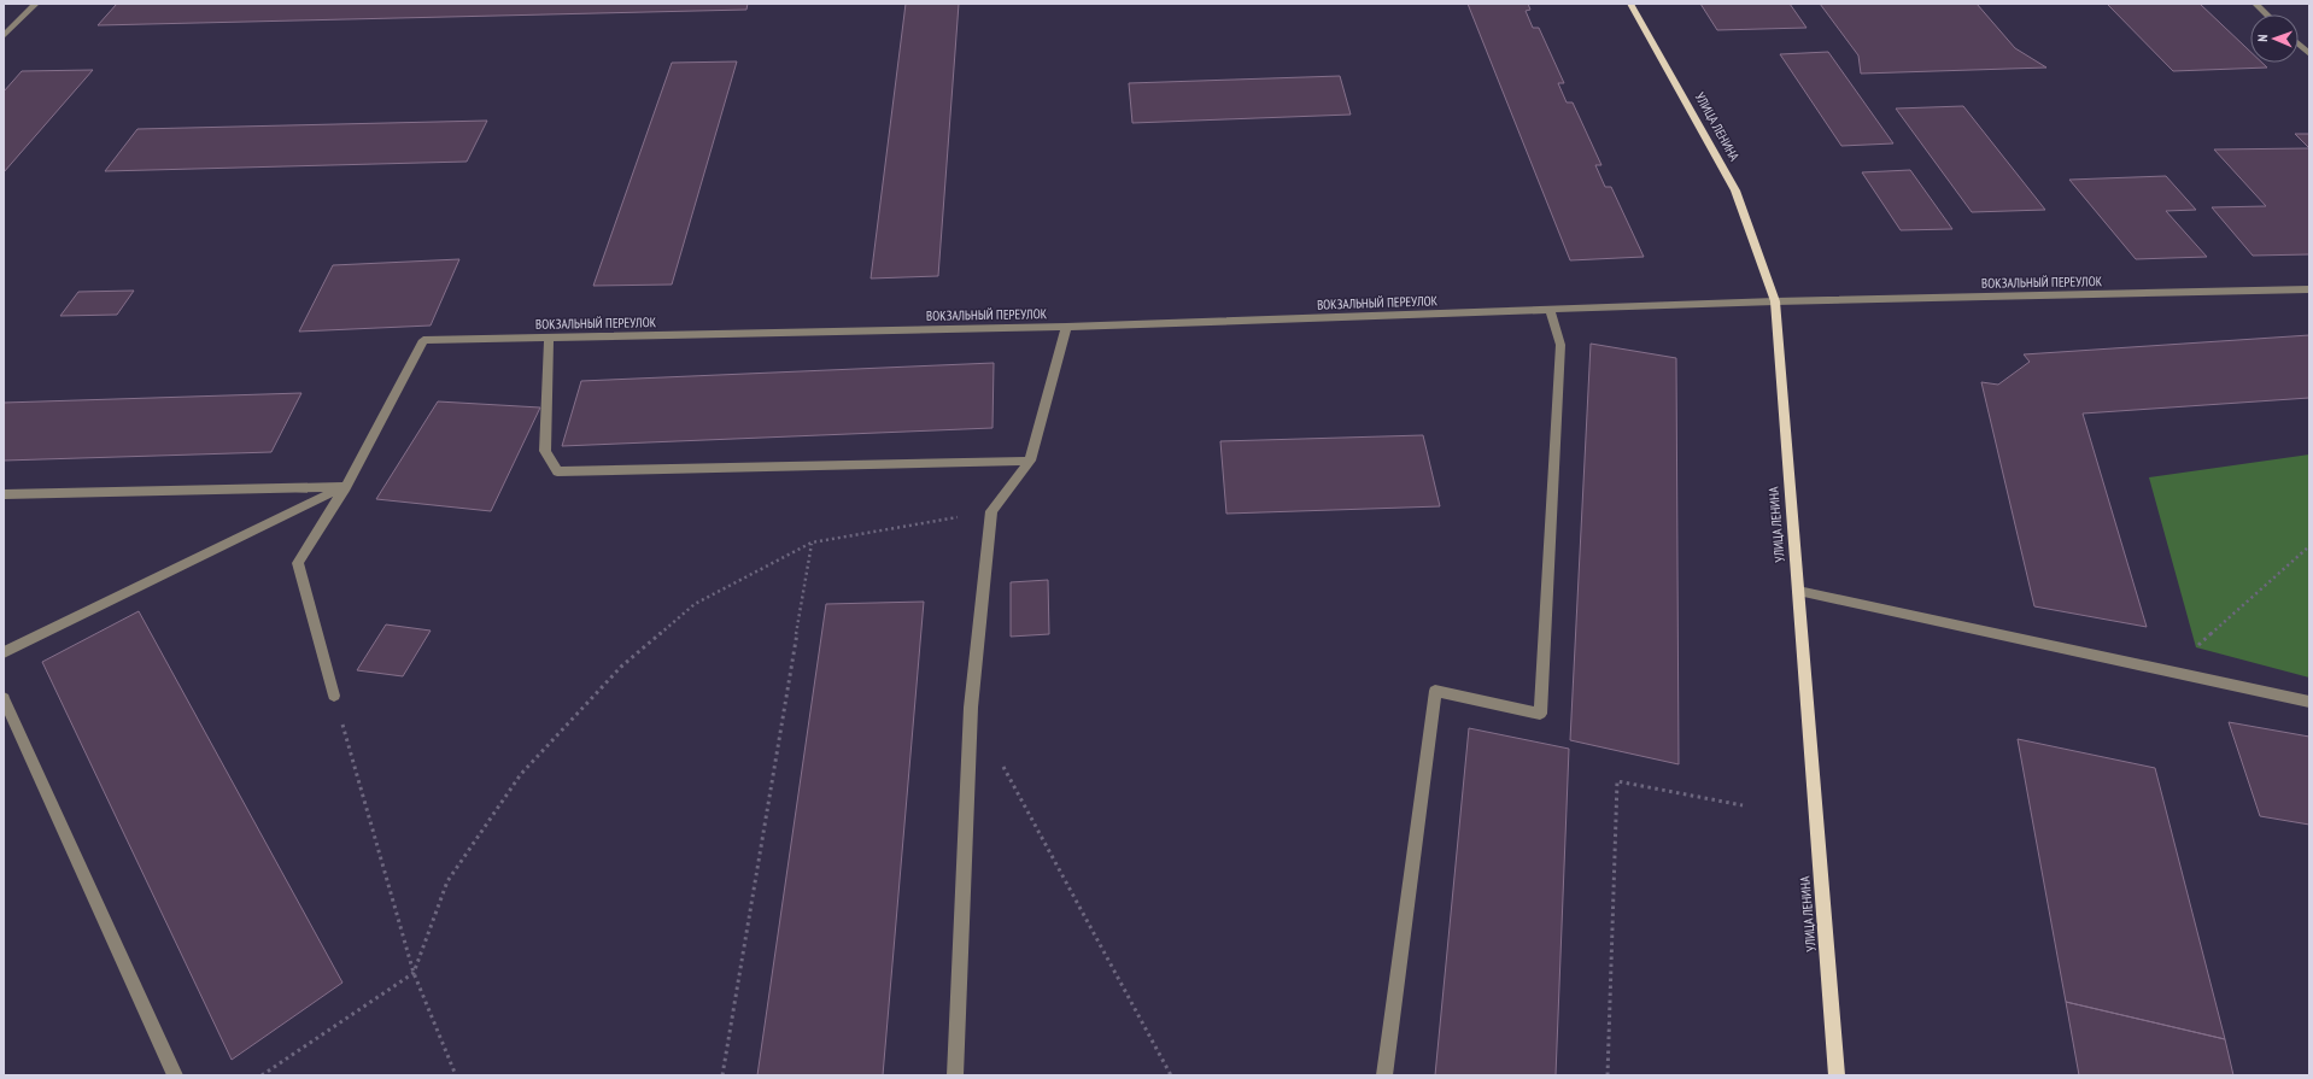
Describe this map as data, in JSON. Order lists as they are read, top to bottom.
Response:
{
  "streets": {
    "main road": ["УЛИЦА ЛЕНИНА"],
    "street": ["ВОКЗАЛЬНЫЙ ПЕРЕУЛОК"]
  },
  "crossings": [
    ["УЛИЦА ЛЕНИНА", "ВОКЗАЛЬНЫЙ ПЕРЕУЛОК"]
  ],
  "north": "left"
}
